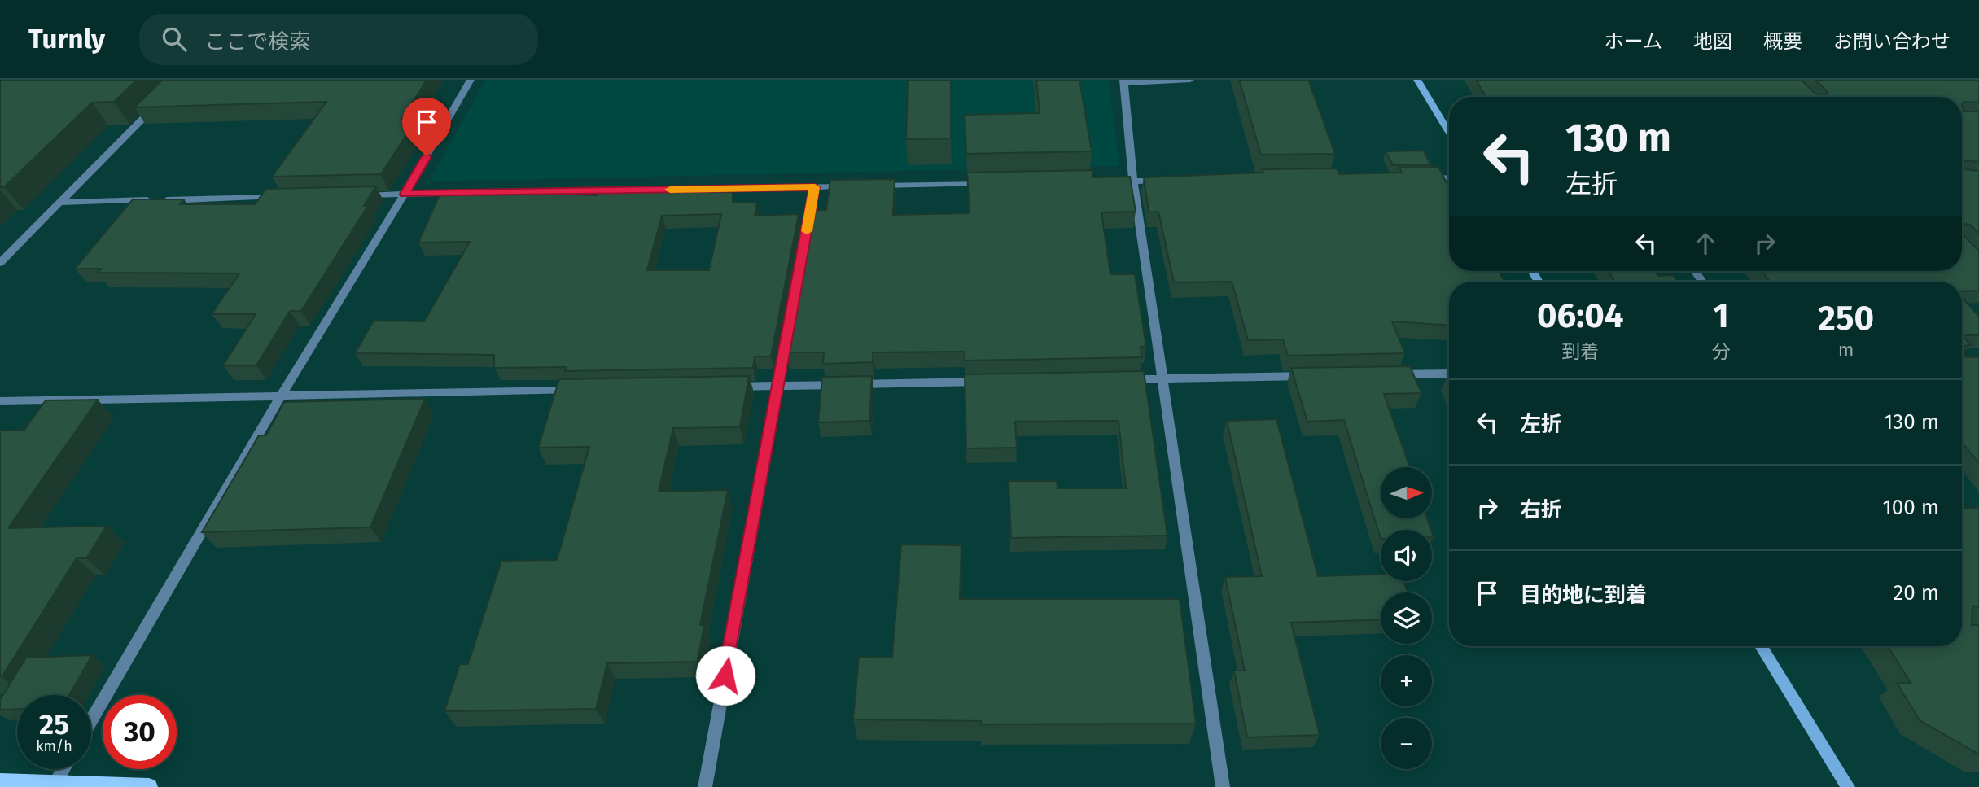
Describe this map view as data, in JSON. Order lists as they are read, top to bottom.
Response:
{
  "north": "right",
  "page": {
    "header": "Turnly",
    "search": "ここで検索",
    "nav": [
      "ホーム",
      "地図",
      "概要",
      "お問い合わせ"
    ],
    "turn": ["130 m", "左折"],
    "eta": [
      "06:04",
      "到着",
      "1",
      "分",
      "250",
      "m"
    ],
    "list": [
      {
        "name": "左折",
        "value": "130 m"
      },
      {
        "name": "右折",
        "value": "100 m"
      },
      {
        "name": "目的地に到着",
        "value": "20 m"
      }
    ],
    "map_buttons": ["+", "−"],
    "speed": "25 km/h",
    "limit": "30"
  }
}
